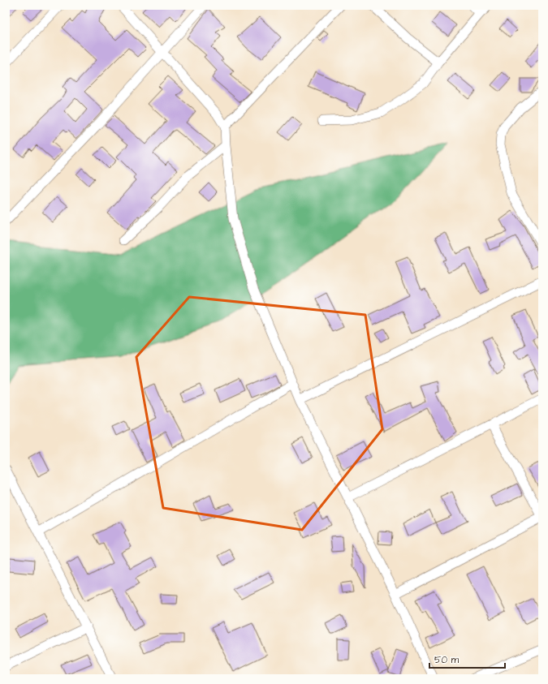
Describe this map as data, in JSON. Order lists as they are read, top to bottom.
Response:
{
  "scale_bar": "50 m"
}
